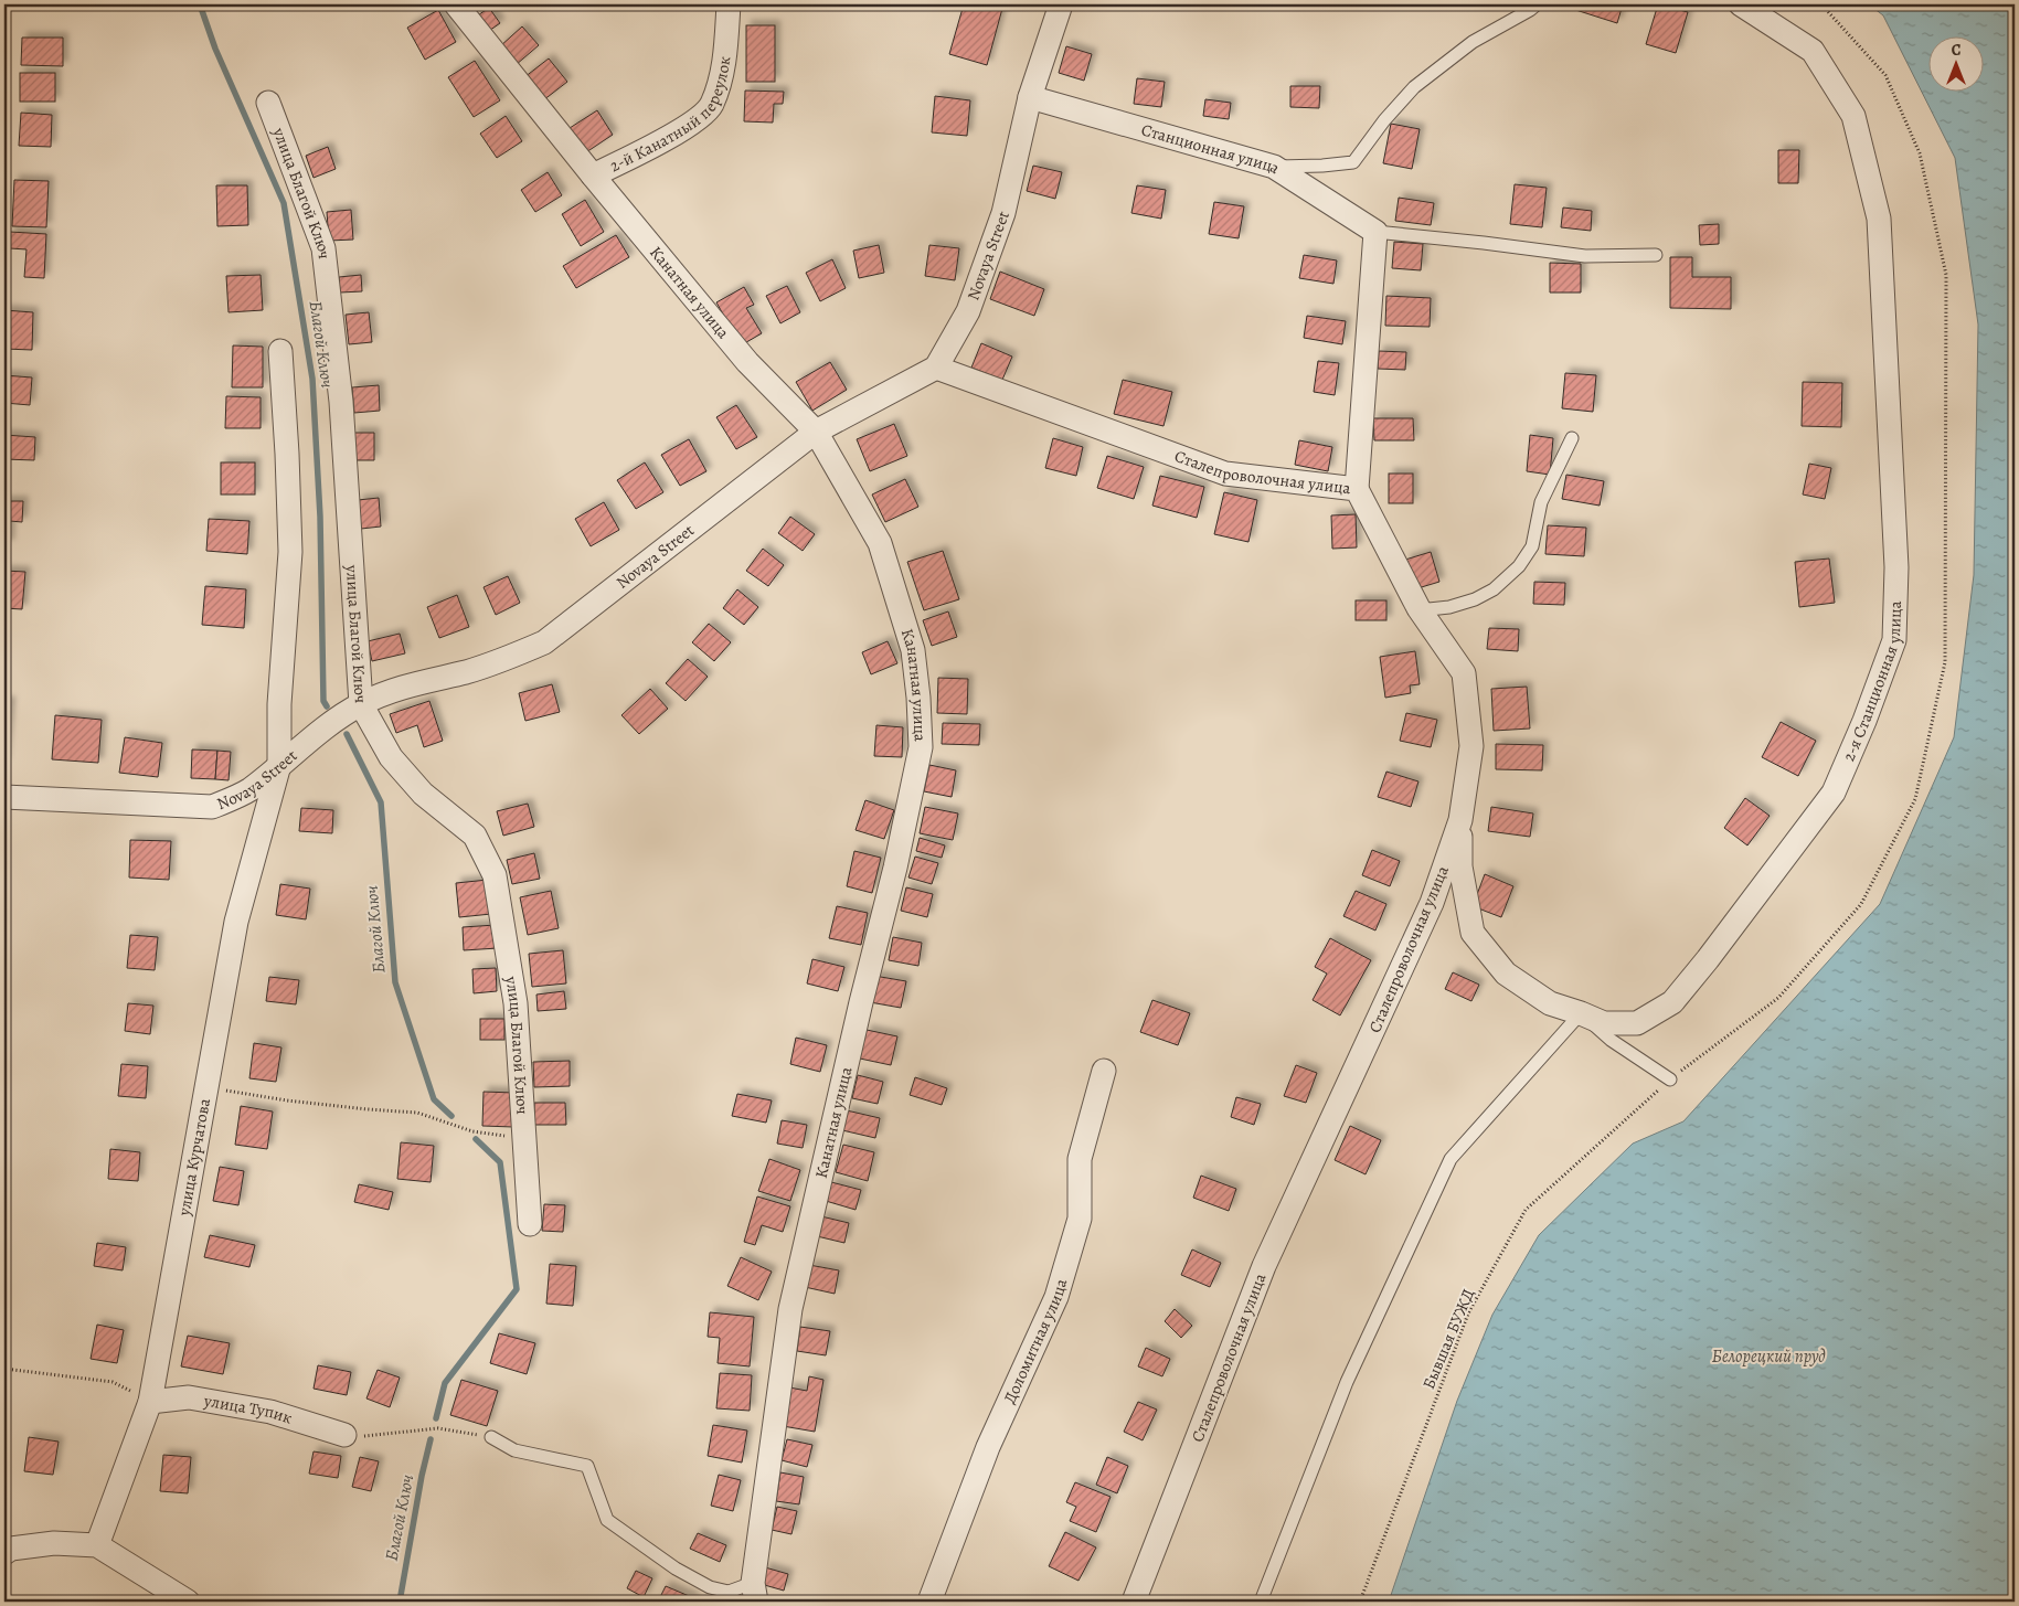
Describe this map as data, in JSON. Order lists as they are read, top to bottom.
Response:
{
  "streets": {
    "street": [
      "2-й Канатный переулок",
      "Станционная улица",
      "улица Благой Ключ",
      "Novaya Street",
      "Канатная улица",
      "Сталепроволочная улица",
      "2-я Станционная улица",
      "улица Курчатова",
      "Доломитная улица",
      "улица Тупик"
    ],
    "path": ["Бывшая БУЖД"]
  },
  "crossings": [
    ["2-й Канатный переулок", "Канатная улица"],
    ["Станционная улица", "Novaya Street"],
    ["улица Благой Ключ", "Novaya Street"],
    ["Novaya Street", "Канатная улица"],
    ["Novaya Street", "Сталепроволочная улица"],
    ["Novaya Street", "улица Курчатова"],
    ["Сталепроволочная улица", "2-я Станционная улица"],
    ["улица Курчатова", "улица Тупик"]
  ],
  "water": ["Благой Ключ", "Белорецкий пруд"],
  "north": "top"
}
